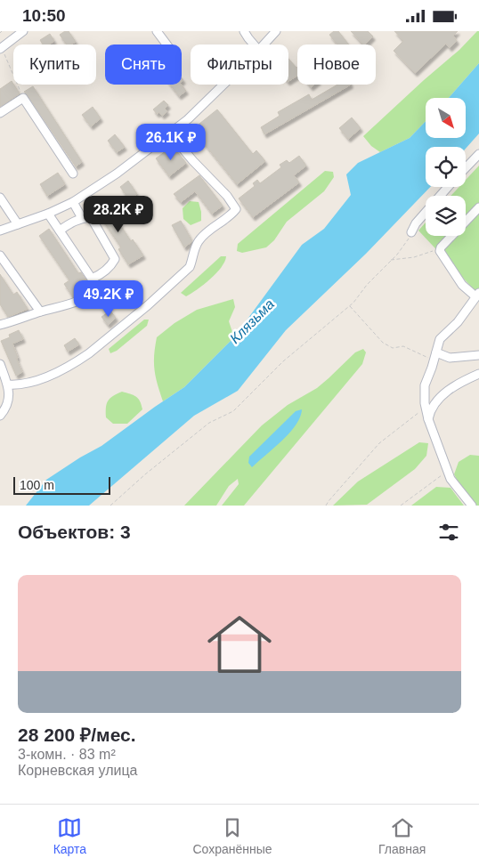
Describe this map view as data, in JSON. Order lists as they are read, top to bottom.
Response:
{
  "water": ["Клязьма"],
  "scale_bar": "100 m",
  "north": "bottom right",
  "page": {
    "status": "10:50",
    "chip": [
      "Купить",
      "Снять",
      "Фильтры",
      "Новое"
    ],
    "price": ["26.1K ₽", "28.2K ₽", "49.2K ₽"],
    "scale": "100 m",
    "heading": "Объектов: 3",
    "list": [
      {
        "name": "28 200 ₽/мес.",
        "note": "3-комн. · 83 m² · Корневская улица"
      }
    ],
    "tabs": ["Карта", "Сохранённые", "Главная"]
  }
}
